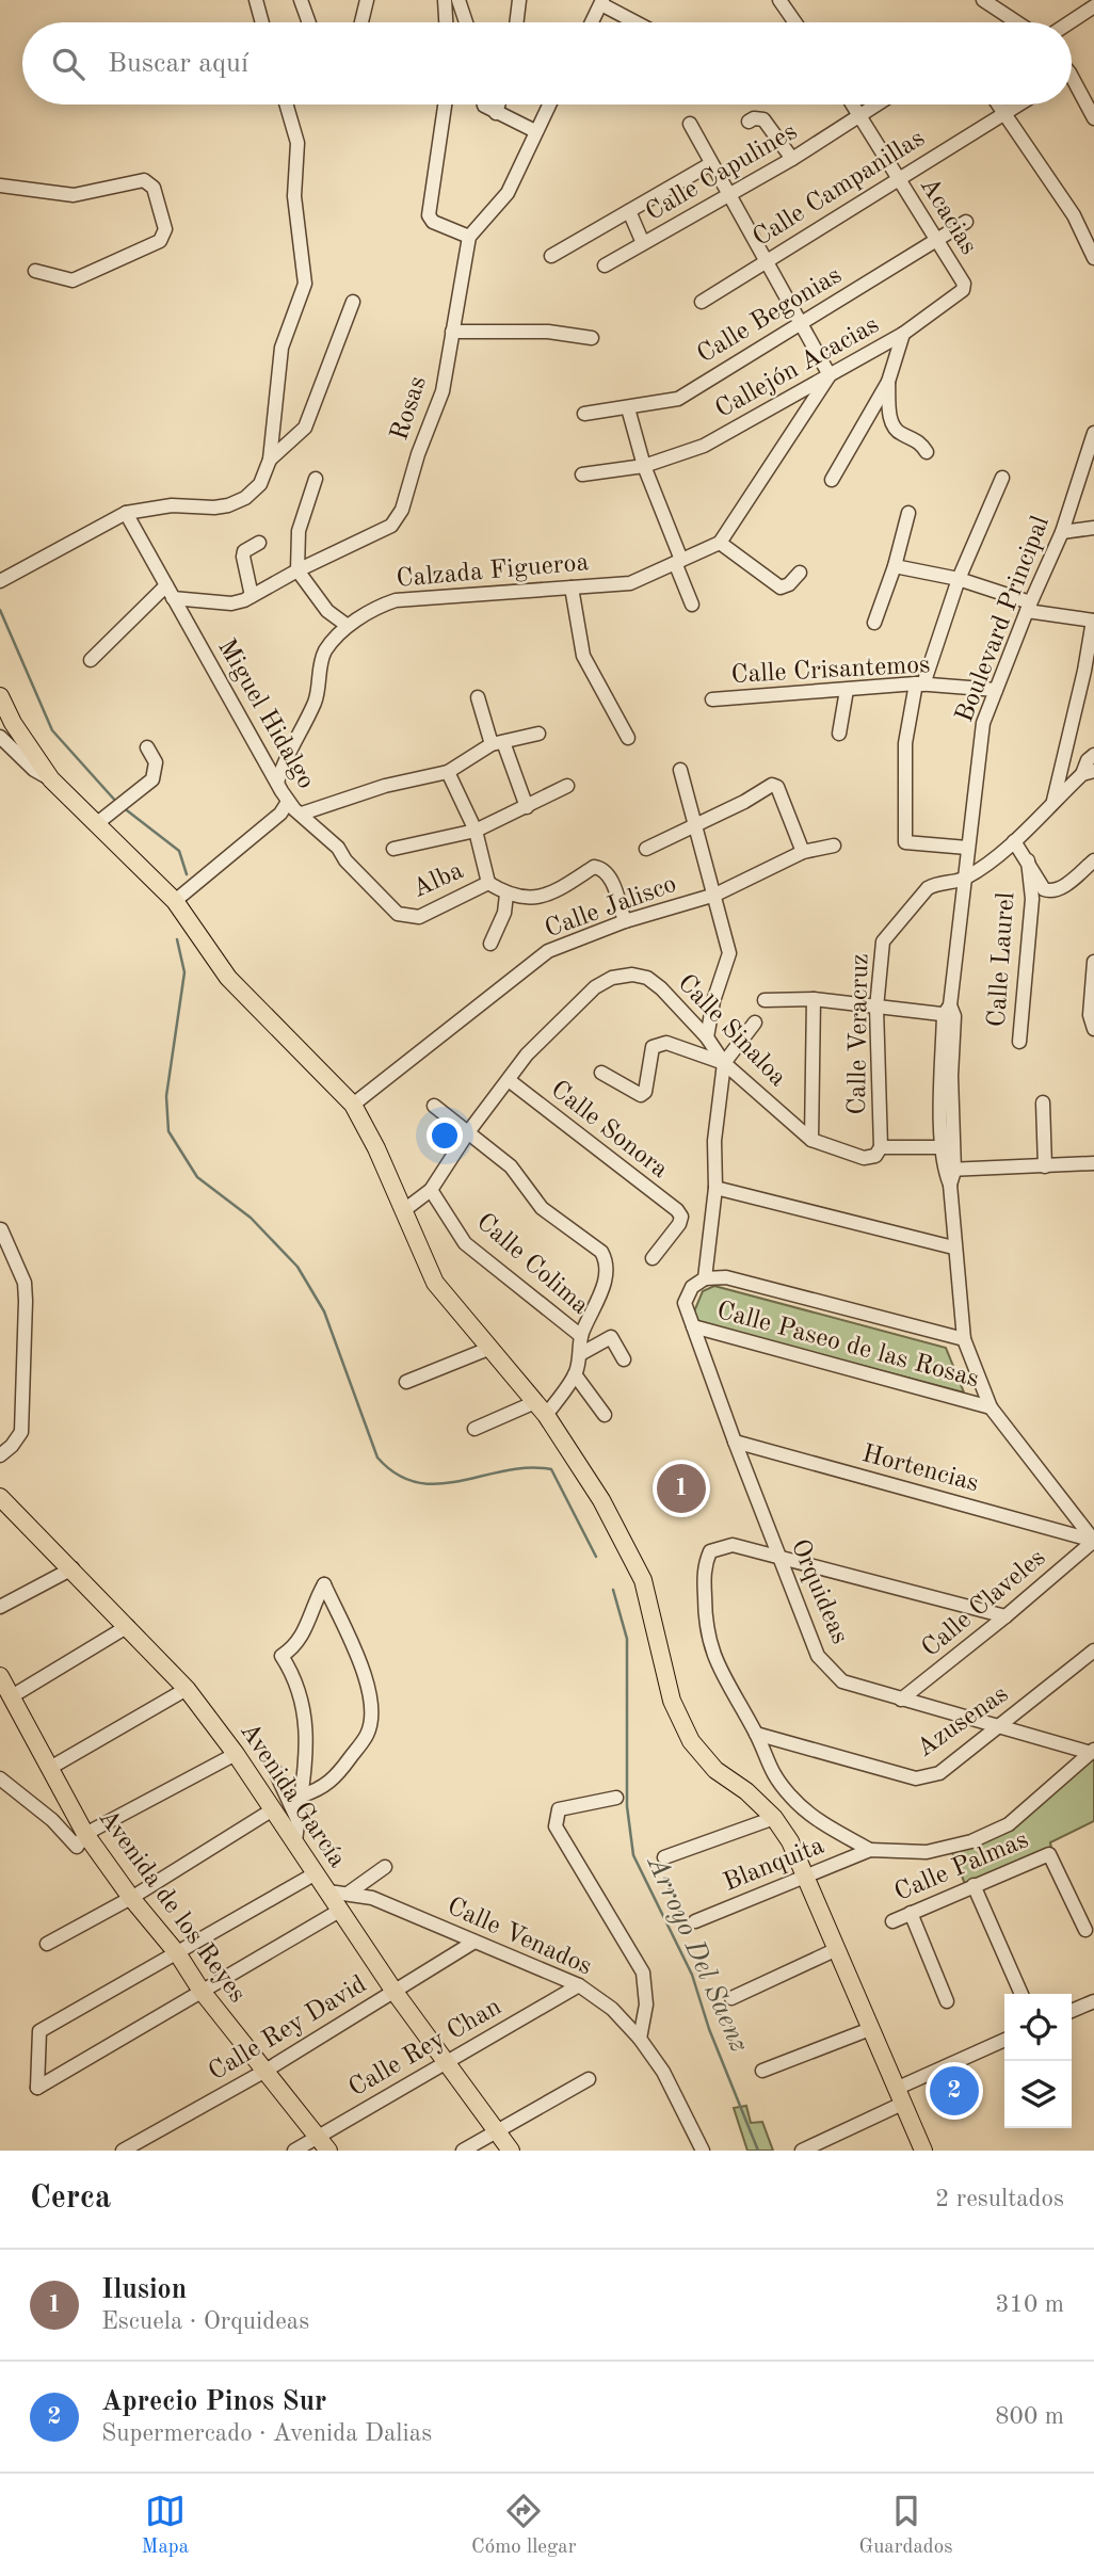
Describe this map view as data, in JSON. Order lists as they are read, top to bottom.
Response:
{
  "streets": {
    "main road": ["Avenida García", "Avenida de los Reyes"],
    "street": [
      "Calle Capulines",
      "Calle Campanillas",
      "Acacias",
      "Calle Begonias",
      "Callejón Acacias",
      "Rosas",
      "Calzada Figueroa",
      "Boulevard Principal",
      "Calle Crisantemos",
      "Miguel Hidalgo",
      "Alba",
      "Calle Jalisco",
      "Calle Laurel",
      "Calle Sinaloa",
      "Calle Veracruz",
      "Calle Sonora",
      "Calle Colima",
      "Calle Paseo de las Rosas",
      "Hortencias",
      "Orquideas",
      "Calle Claveles",
      "Azusenas",
      "Blanquita",
      "Calle Palmas",
      "Calle Venados",
      "Calle Rey David",
      "Calle Rey Chan"
    ]
  },
  "crossings": [
    ["Calle Capulines", "Acacias"],
    ["Calle Campanillas", "Acacias"],
    ["Acacias", "Calle Begonias"],
    ["Acacias", "Callejón Acacias"],
    ["Rosas", "Miguel Hidalgo"],
    ["Calzada Figueroa", "Miguel Hidalgo"],
    ["Boulevard Principal", "Calle Crisantemos"],
    ["Boulevard Principal", "Calle Veracruz"],
    ["Boulevard Principal", "Calle Paseo de las Rosas"],
    ["Boulevard Principal", "Hortencias"],
    ["Boulevard Principal", "Calle Claveles"],
    ["Miguel Hidalgo", "Alba"],
    ["Calle Sinaloa", "Calle Sonora"],
    ["Calle Sinaloa", "Calle Colima"],
    ["Calle Paseo de las Rosas", "Orquideas"],
    ["Hortencias", "Orquideas"],
    ["Hortencias", "Calle Claveles"],
    ["Orquideas", "Calle Claveles"],
    ["Orquideas", "Azusenas"],
    ["Avenida García", "Calle Venados"],
    ["Avenida García", "Calle Rey David"],
    ["Avenida García", "Calle Rey Chan"],
    ["Avenida de los Reyes", "Calle Rey David"],
    ["Avenida de los Reyes", "Calle Rey Chan"],
    ["Calle Venados", "Calle Rey David"],
    ["Calle Venados", "Calle Rey Chan"]
  ],
  "water": ["Arroyo Del Saenz"],
  "page": {
    "search": "Buscar aquí",
    "pins": ["1", "2"],
    "heading": ["Cerca", "2 resultados"],
    "list": [
      {
        "mark": "1",
        "name": "Ilusion",
        "note": "Escuela · Orquideas",
        "value": "310 m"
      },
      {
        "mark": "2",
        "name": "Aprecio Pinos Sur",
        "note": "Supermercado · Avenida Dalias",
        "value": "800 m"
      }
    ],
    "nav": ["Mapa", "Cómo llegar", "Guardados"]
  }
}
